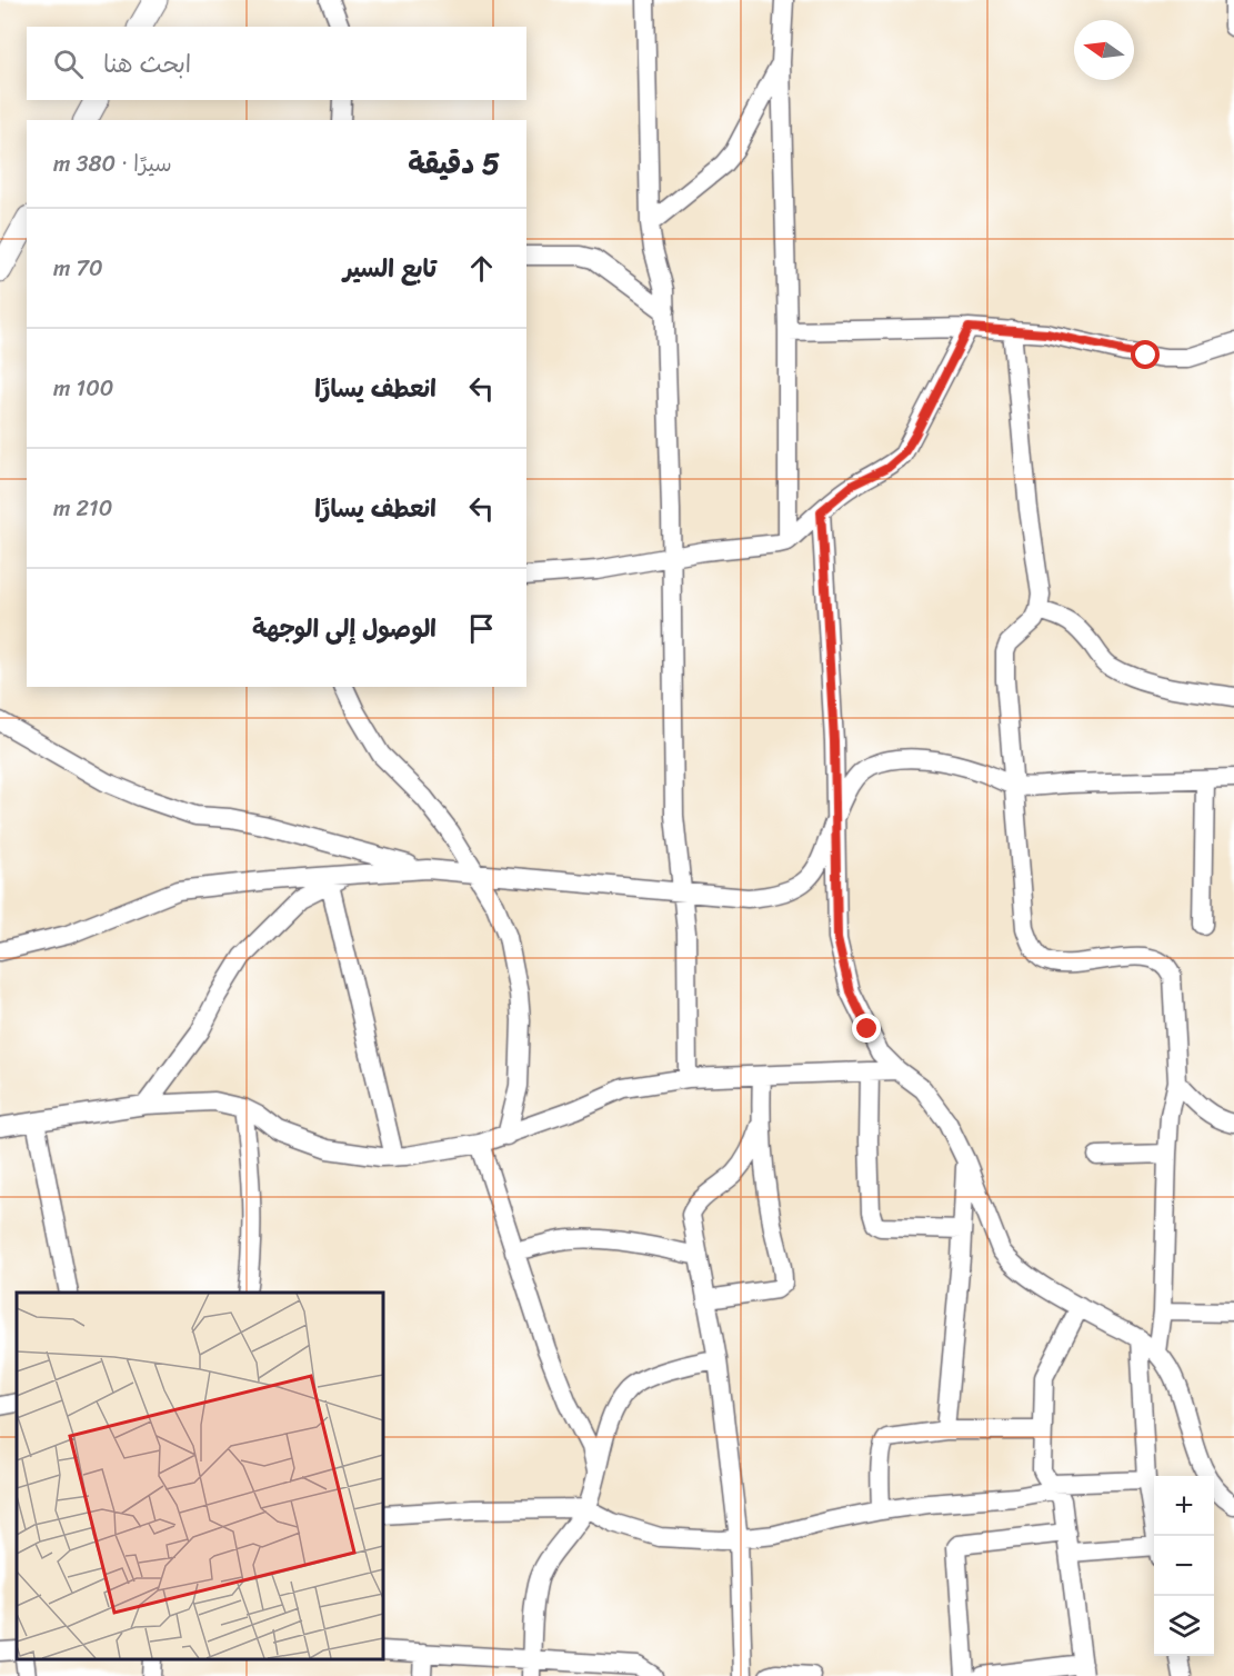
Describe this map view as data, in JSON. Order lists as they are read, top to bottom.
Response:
{
  "north": "left",
  "page": {
    "search": "ابحث هنا",
    "heading": ["5 دقيقة", "سيرًا · 380 m"],
    "list": [
      ["تابع السير", "70 m"],
      ["انعطف يسارًا", "100 m"],
      ["انعطف يسارًا", "210 m"],
      "الوصول إلى الوجهة"
    ],
    "map_buttons": ["+", "−"]
  }
}
